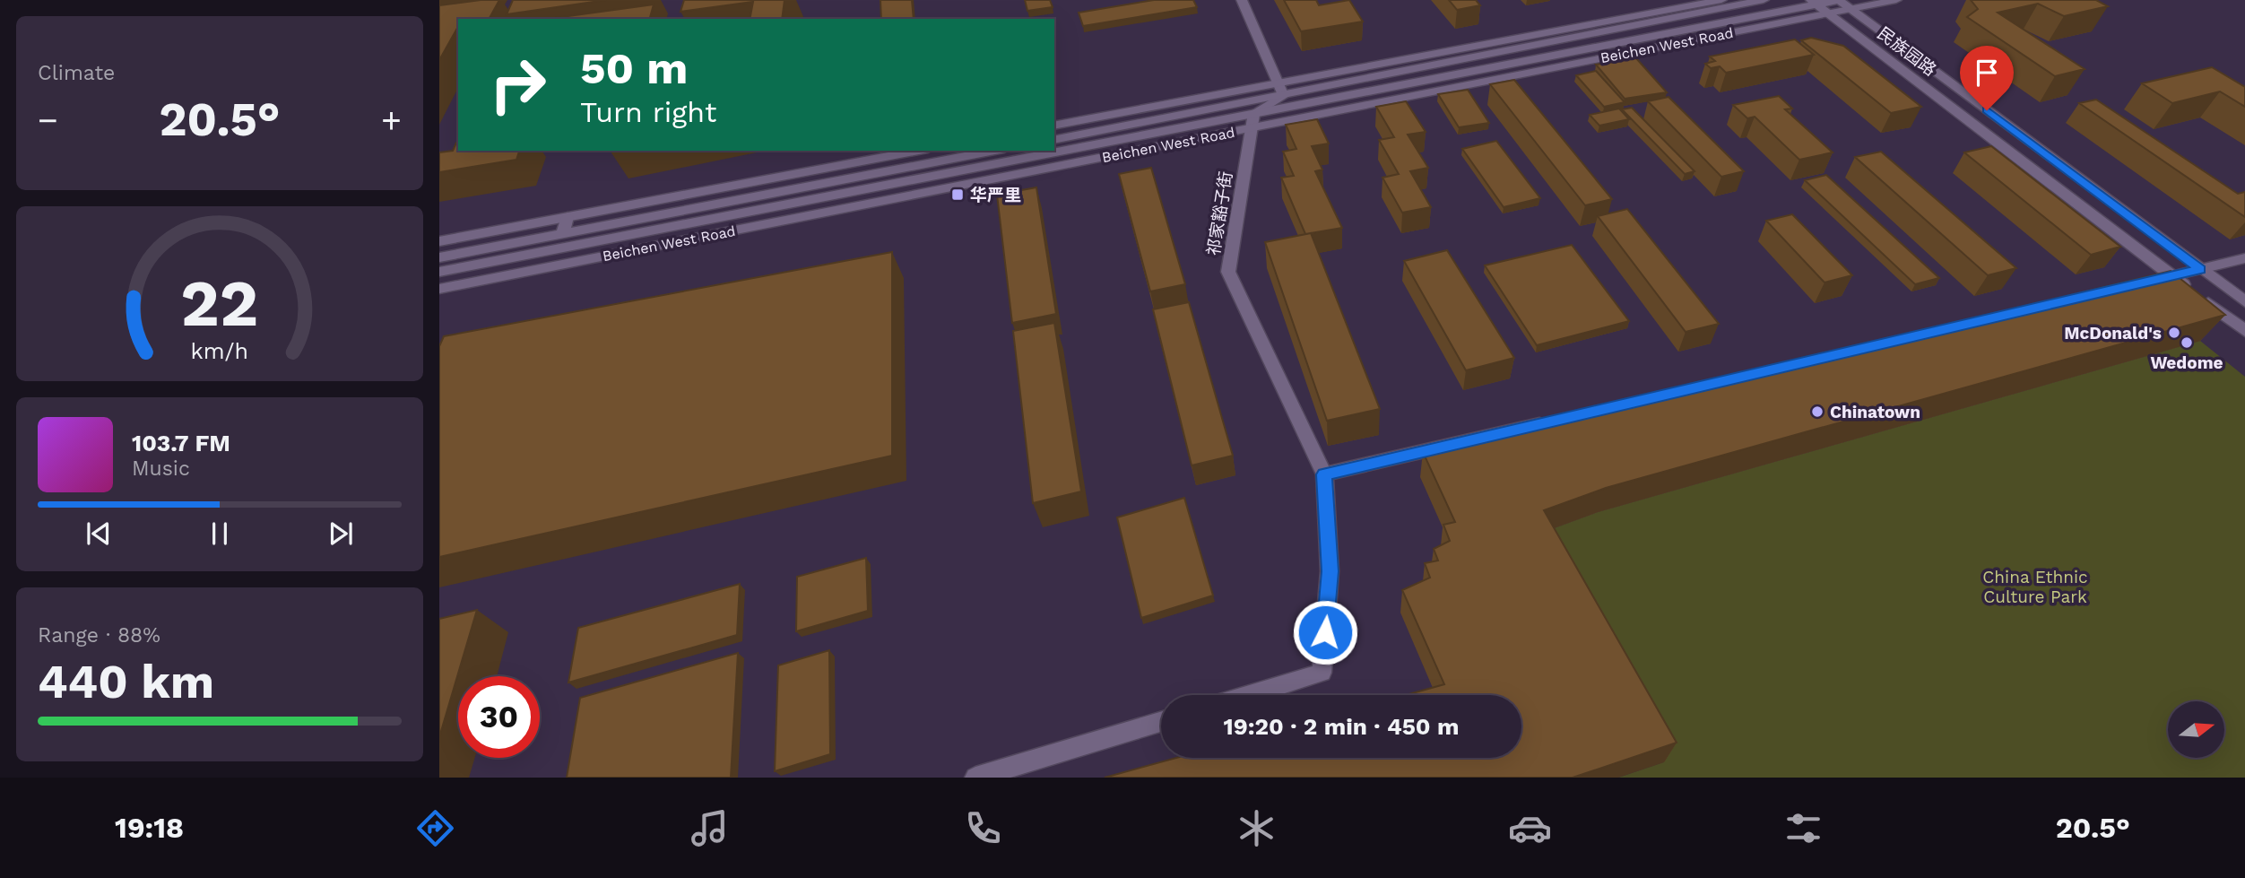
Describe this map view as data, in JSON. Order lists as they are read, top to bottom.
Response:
{
  "streets": {
    "street": ["Beichen West Road", "民族园路", "祁家豁子街"]
  },
  "crossings": [
    ["Beichen West Road", "民族园路"],
    ["Beichen West Road", "祁家豁子街"]
  ],
  "parks": ["China Ethnic Culture Park"],
  "places": {
    "transit": ["华严里"],
    "other": ["McDonald's", "Wedome", "Chinatown"]
  },
  "north": "right",
  "page": {
    "tile": [
      "Climate",
      ["Range · 88%", "440 km"]
    ],
    "turn": ["50 m", "Turn right"],
    "heat": ["−", "20.5°", "+"],
    "song": ["103.7 FM", "Music"],
    "limit": "30",
    "trip": "19:20 · 2 min · 450 m",
    "tabs": ["19:18", "20.5°"],
    "gauge": ["22", "km/h"]
  }
}
